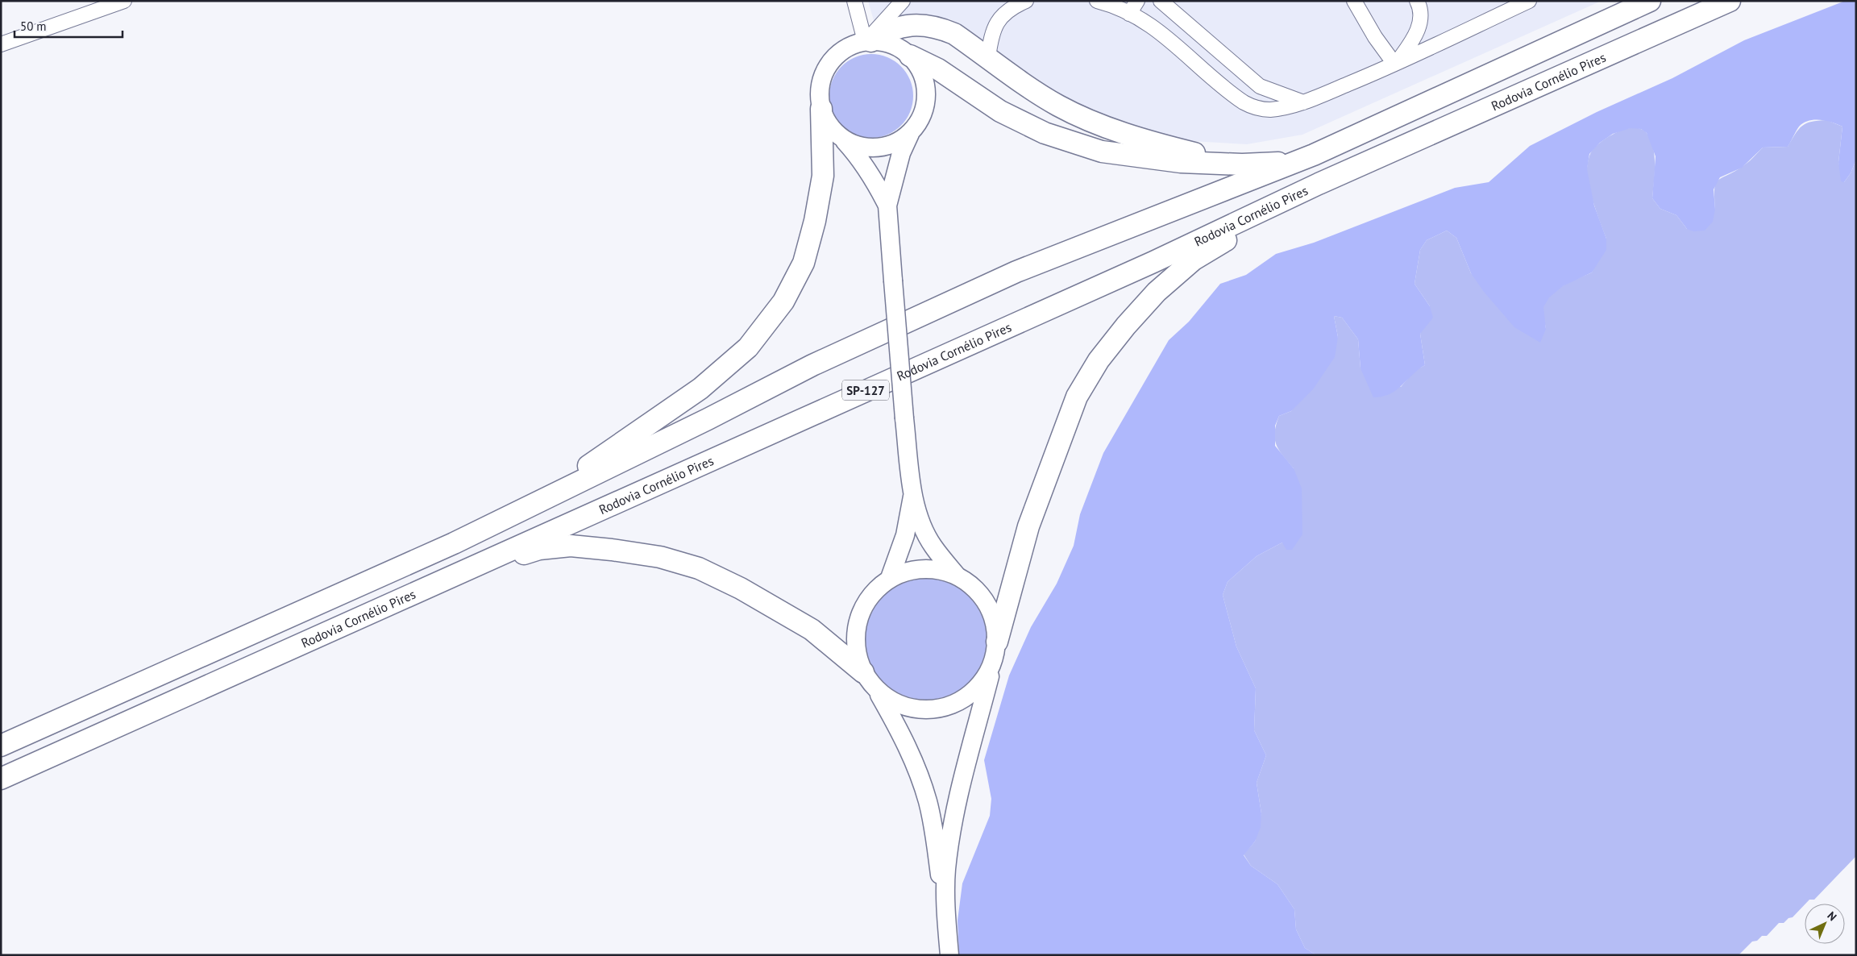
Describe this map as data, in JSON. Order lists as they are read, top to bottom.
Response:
{
  "streets": {
    "highway": ["Rodovia Cornélio Pires", "SP-127"]
  },
  "scale_bar": "50 m",
  "north": "top right"
}
